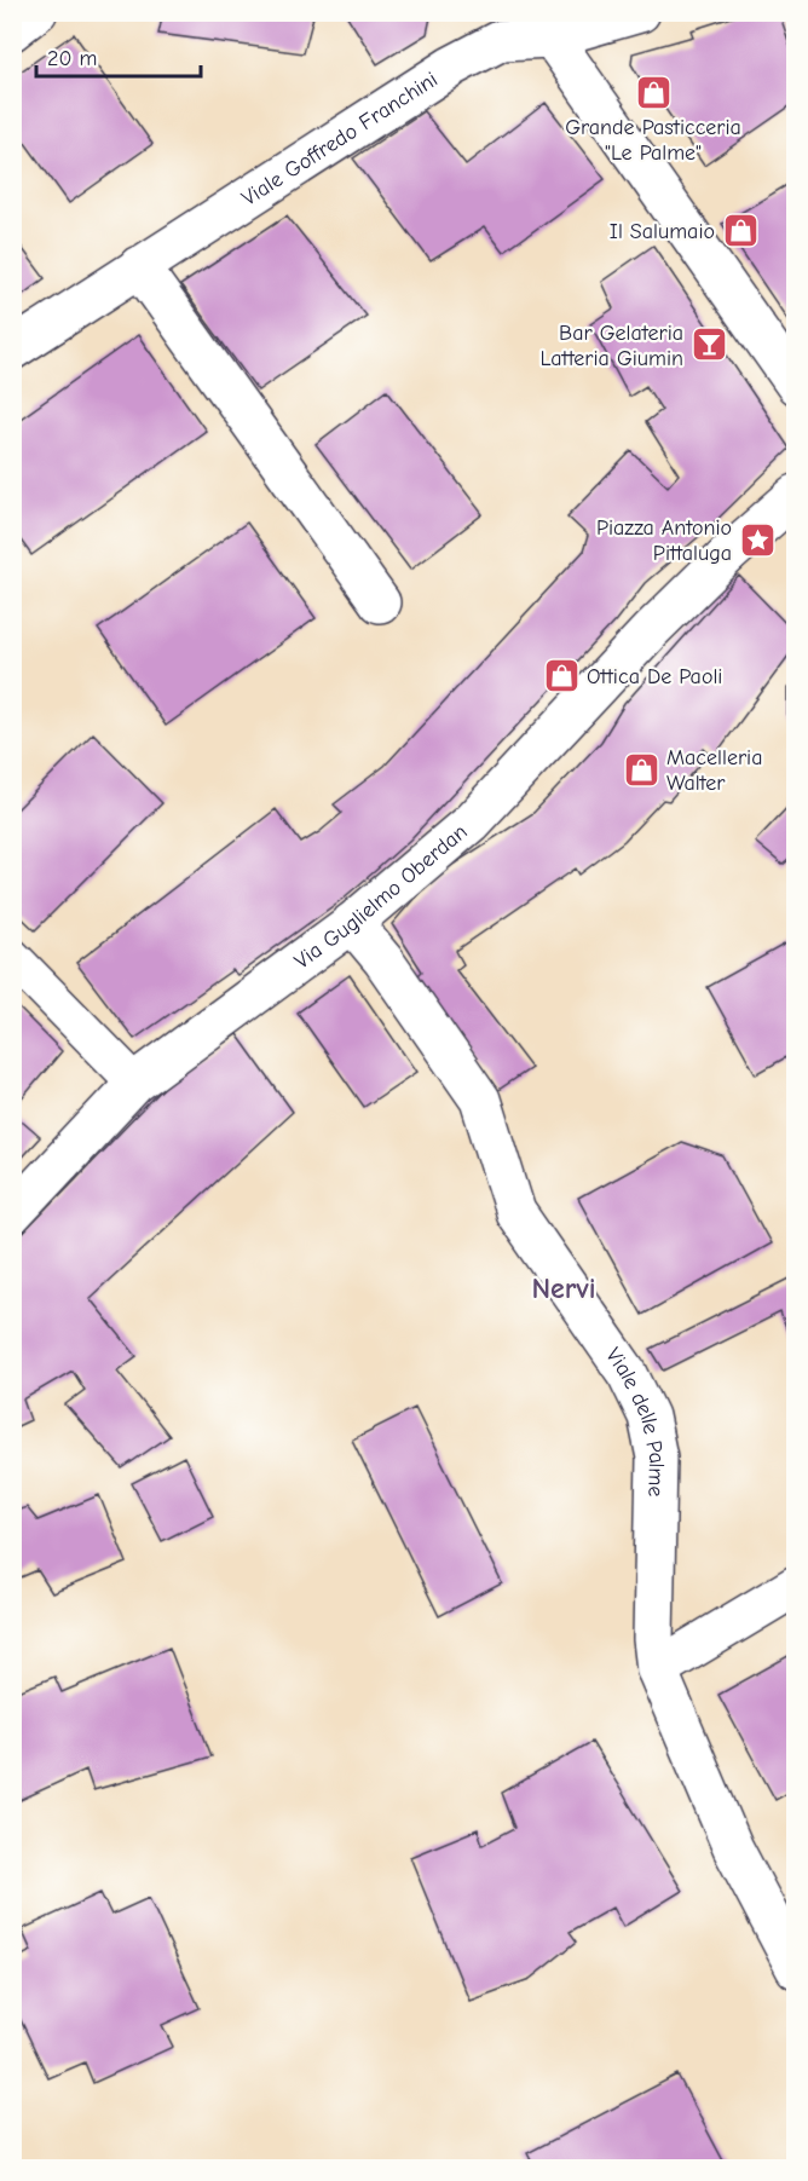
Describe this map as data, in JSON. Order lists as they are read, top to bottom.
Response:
{
  "streets": {
    "street": ["Viale Goffredo Franchini", "Via Guglielmo Oberdan", "Viale delle Palme"]
  },
  "crossings": [
    ["Via Guglielmo Oberdan", "Viale delle Palme"]
  ],
  "districts": ["Nervi"],
  "places": {
    "shop": [
      "Grande Pasticceria \"Le Palme\"",
      "Il Salumaio",
      "Ottica De Paoli",
      "Macelleria Walter"
    ],
    "bar": ["Bar Gelateria Latteria Giumin"],
    "place": ["Piazza Antonio Pittaluga"]
  },
  "scale_bar": "20 m"
}
